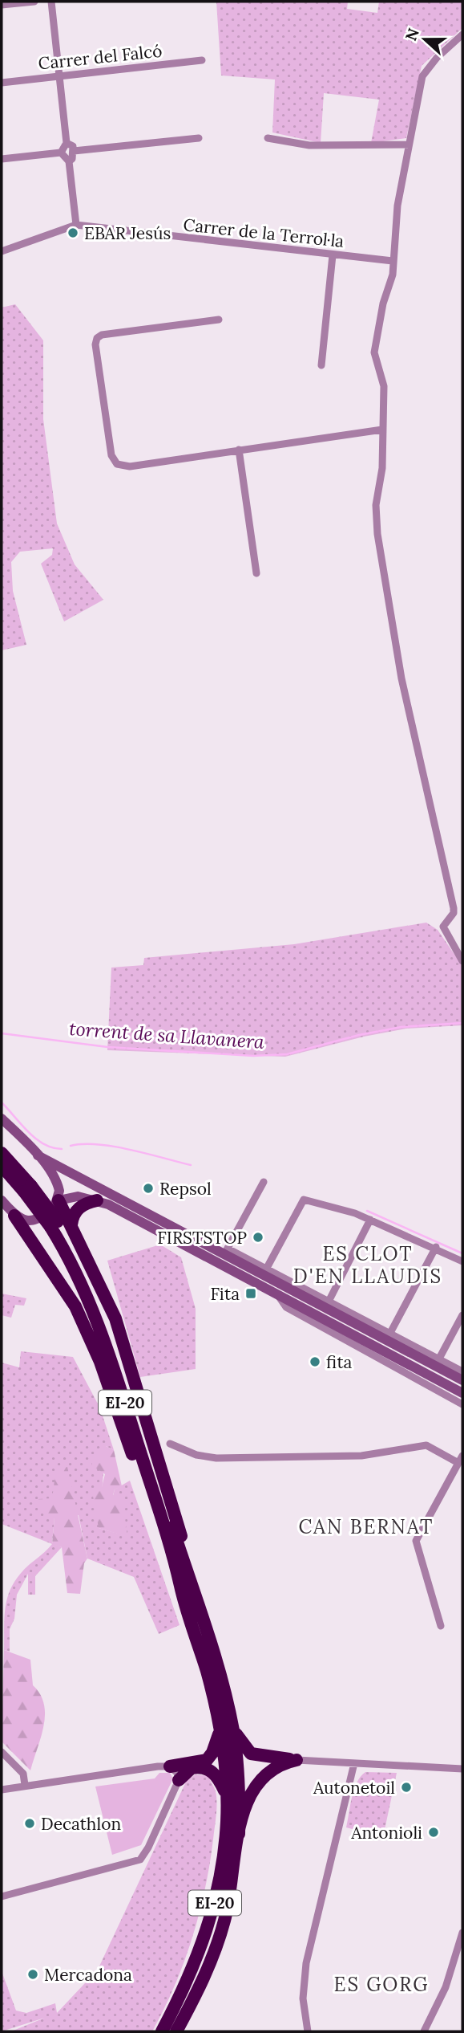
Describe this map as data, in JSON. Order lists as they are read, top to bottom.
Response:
{
  "streets": {
    "highway": ["EI-20"],
    "street": ["Carrer del Falcó", "Carrer de la Terrol·la"]
  },
  "districts": ["ES CLOT D'EN LLAUDIS", "CAN BERNAT", "ES GORG"],
  "water": ["torrent de sa Llavanera"],
  "places": {
    "other": [
      "EBAR Jesús",
      "Repsol",
      "FIRSTSTOP",
      "fita",
      "Autonetoil",
      "Decathlon",
      "Antonioli",
      "Mercadona"
    ],
    "transit": ["Fita"]
  },
  "north": "left"
}
